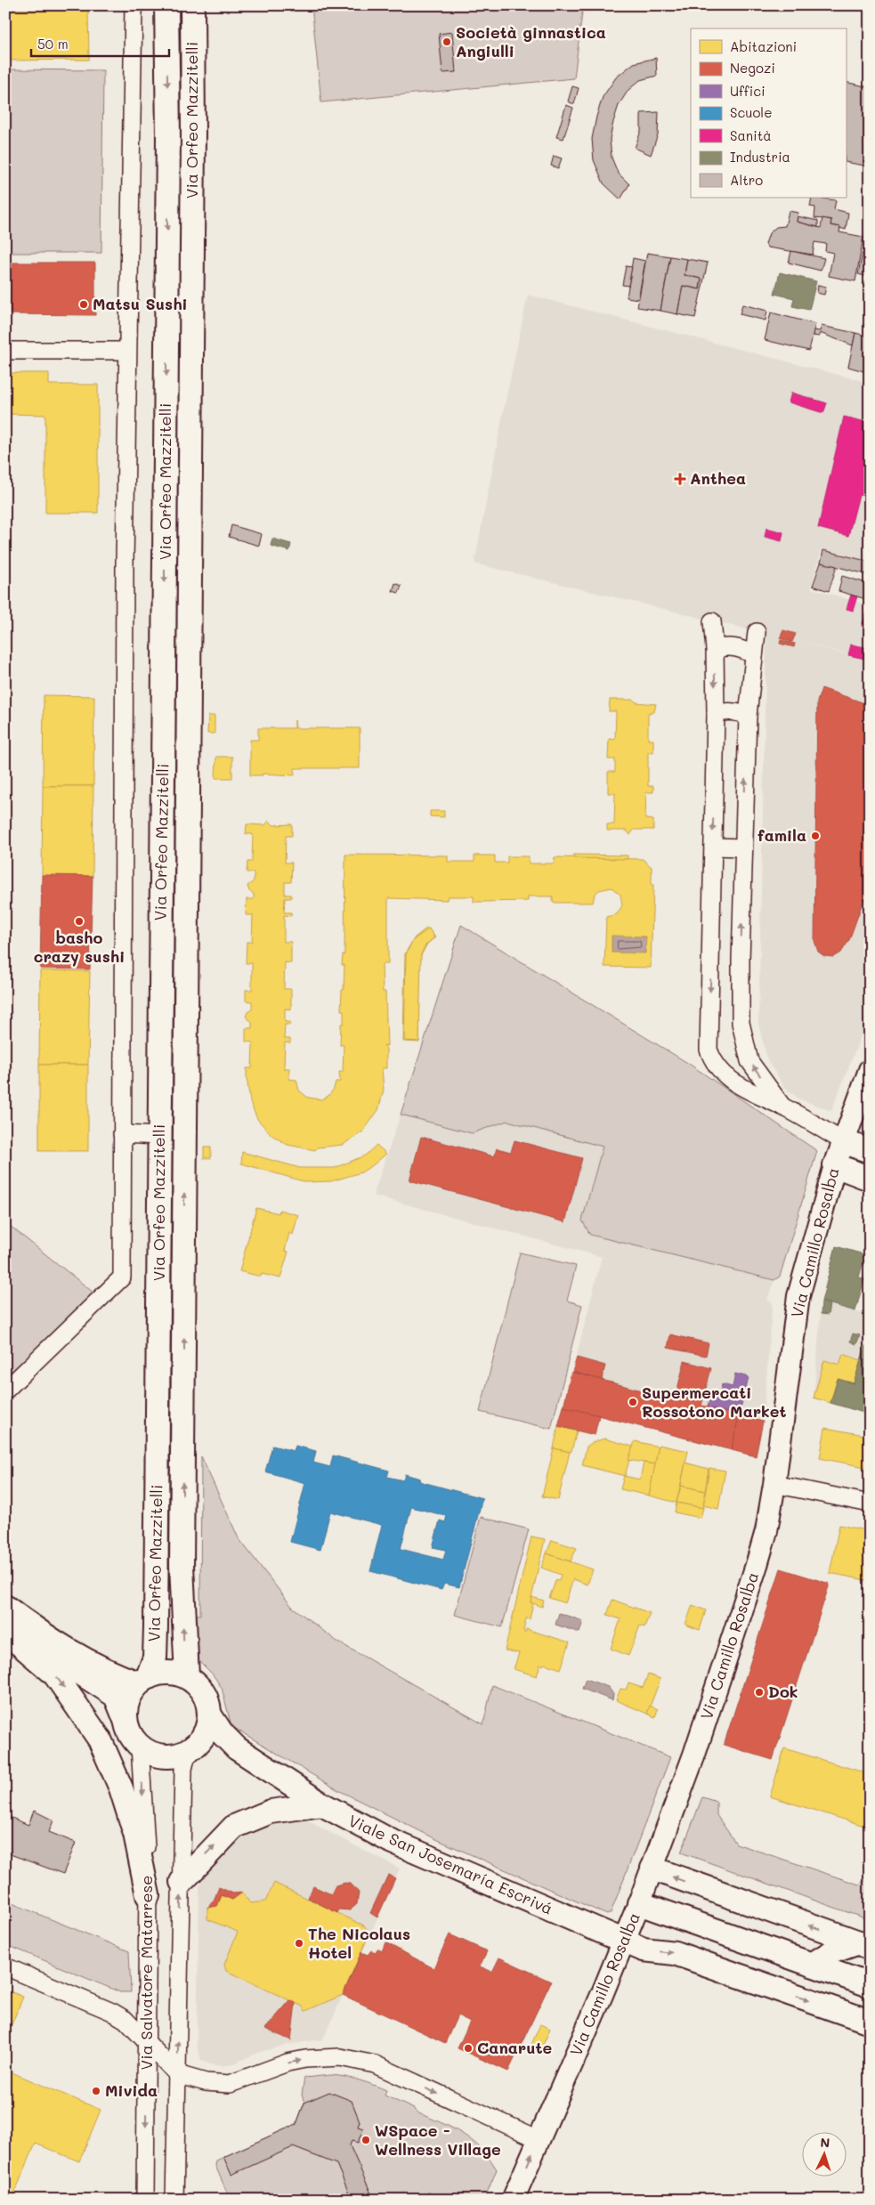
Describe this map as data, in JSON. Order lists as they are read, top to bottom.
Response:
{
  "streets": {
    "main road": ["Via Orfeo Mazzitelli", "Viale San Josemaría Escrivá"],
    "street": ["Via Camillo Rosalba", "Via Salvatore Matarrese"]
  },
  "crossings": [
    ["Via Orfeo Mazzitelli", "Via Salvatore Matarrese"],
    ["Via Camillo Rosalba", "Viale San Josemaría Escrivá"]
  ],
  "places": {
    "other": [
      "Società ginnastica Angiulli",
      "Matsu Sushi",
      "famila",
      "basho crazy sushi",
      "Supermercati Rossotono Market",
      "Dok",
      "The Nicolaus Hotel",
      "Canarute",
      "Mivida",
      "WSpace - Wellness Village"
    ],
    "health": ["Anthea"]
  },
  "legend": [
    "Abitazioni",
    "Negozi",
    "Uffici",
    "Scuole",
    "Sanità",
    "Industria",
    "Altro"
  ],
  "scale_bar": "50 m",
  "north": "top"
}
